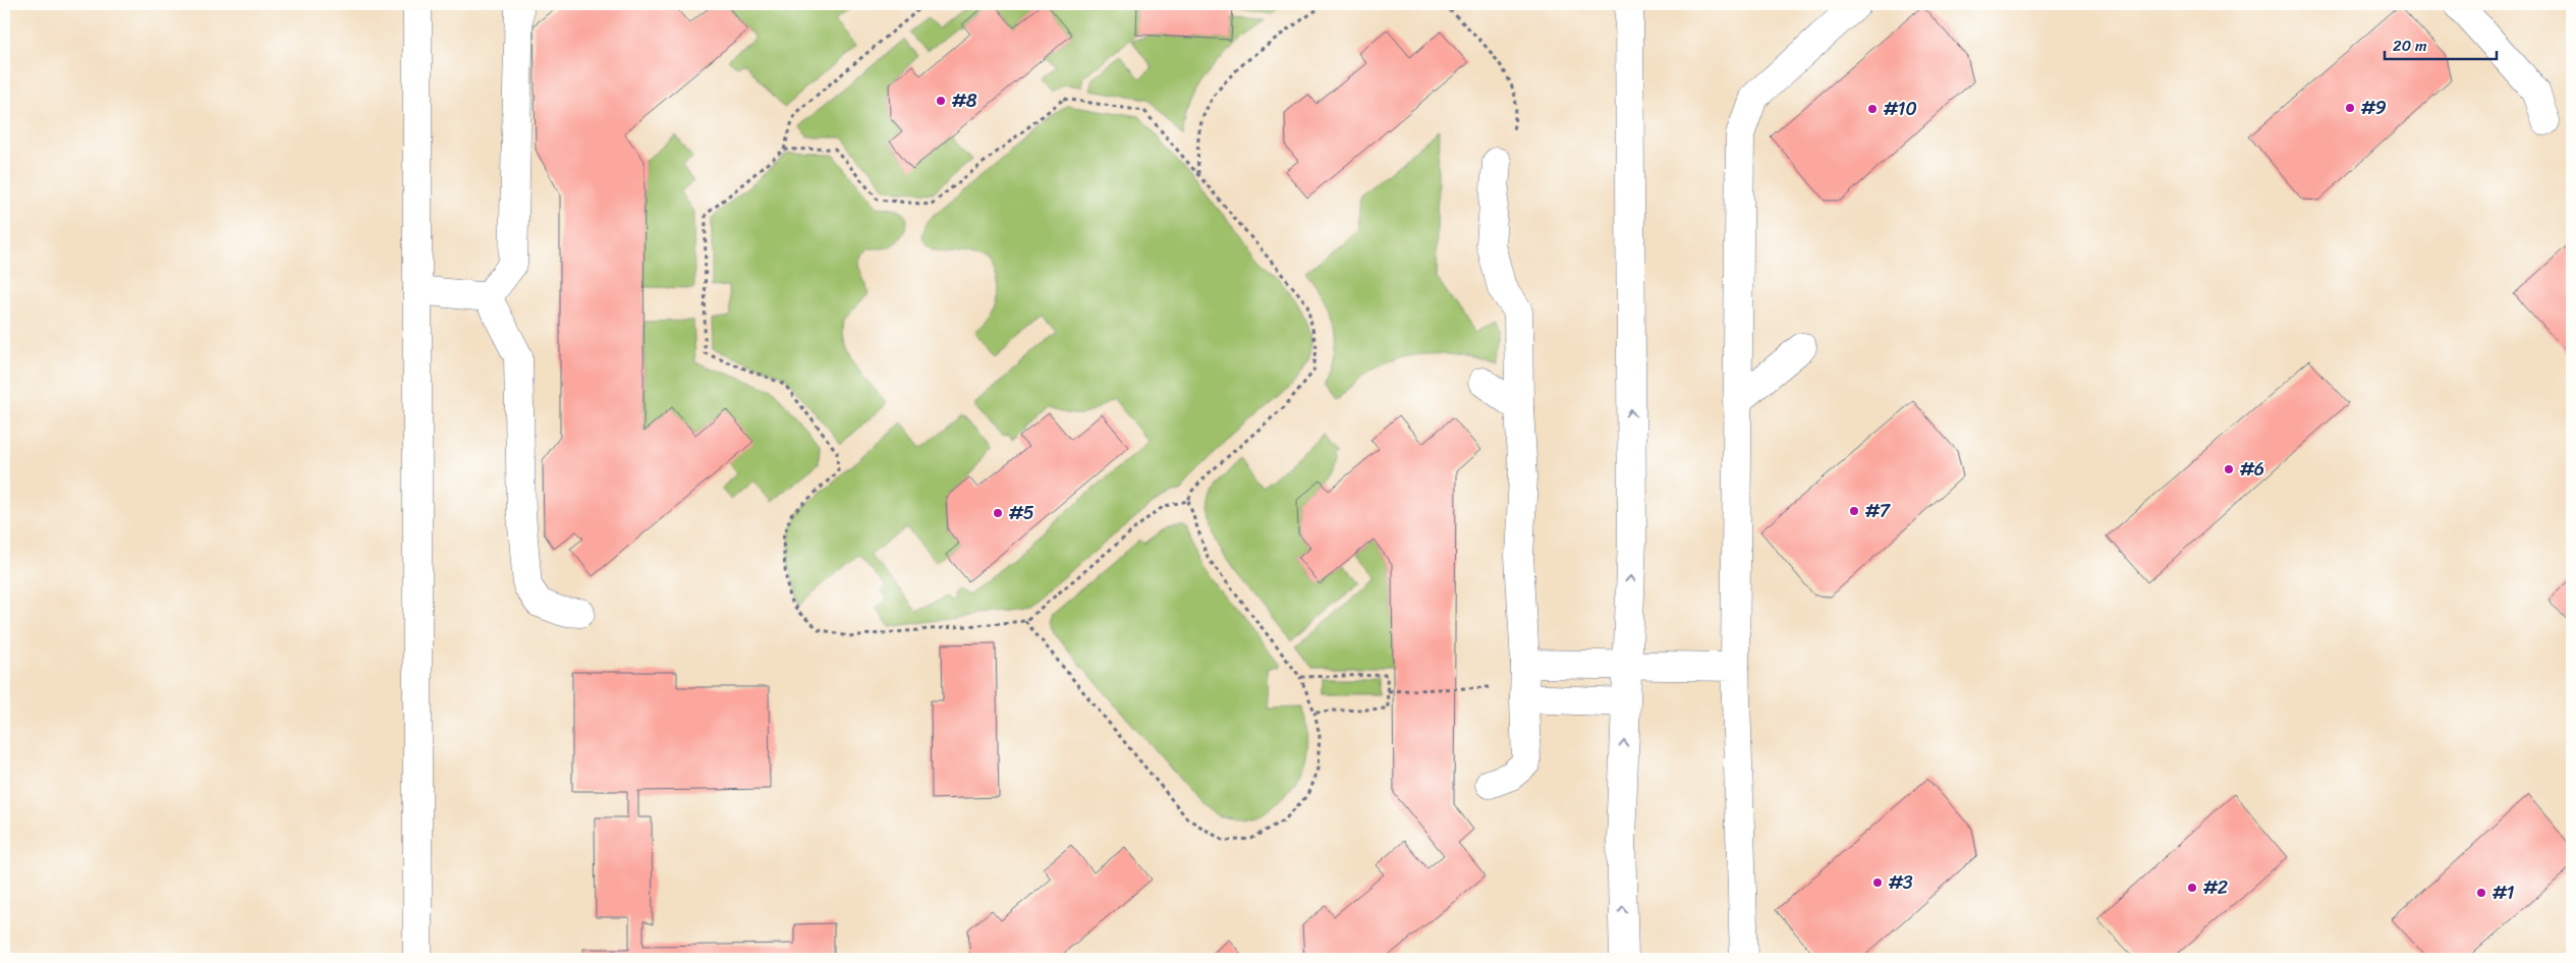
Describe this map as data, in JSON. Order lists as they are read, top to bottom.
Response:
{
  "places": [
    "#8",
    "#9",
    "#10",
    "#6",
    "#7",
    "#5",
    "#3",
    "#2",
    "#1"
  ],
  "scale_bar": "20 m"
}
